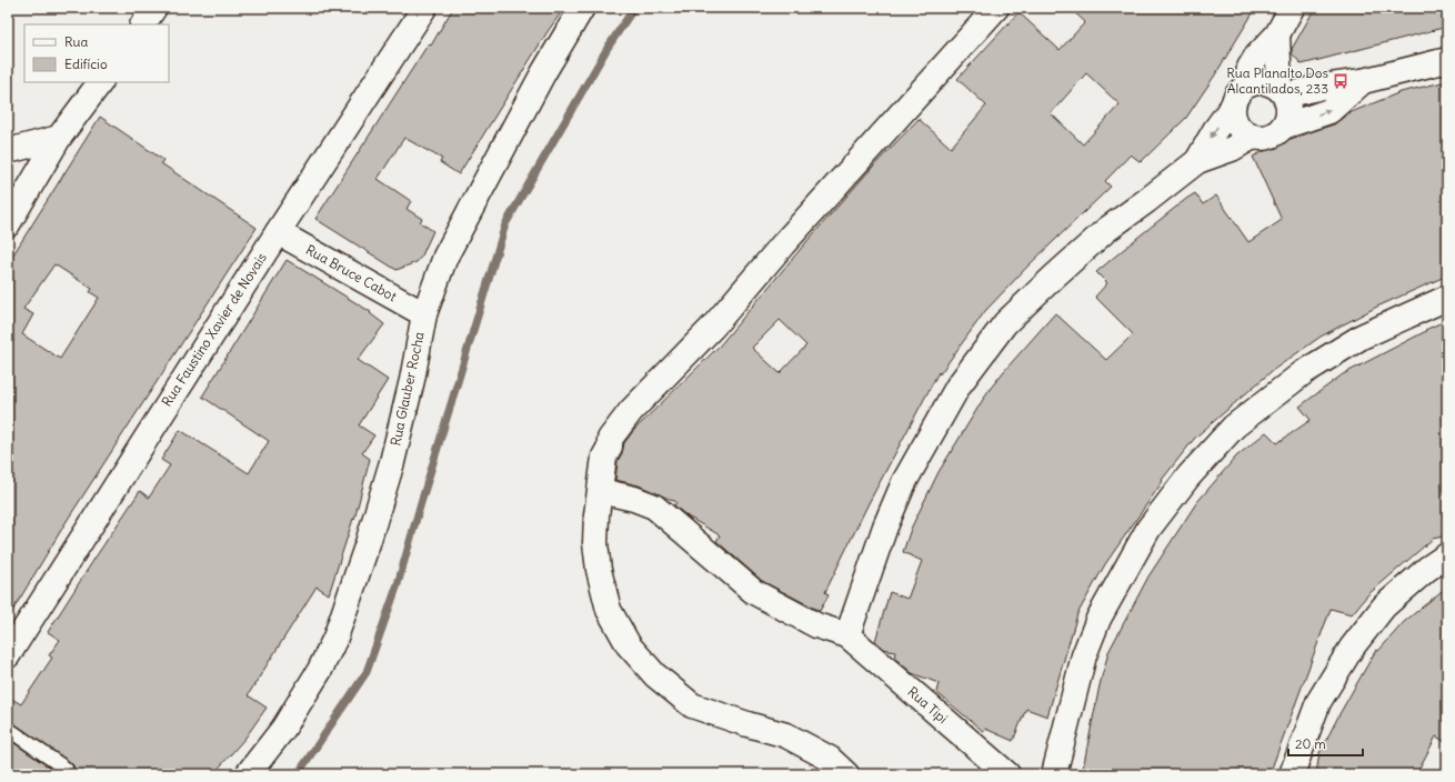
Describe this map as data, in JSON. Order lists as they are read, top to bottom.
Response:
{
  "streets": {
    "street": [
      "Rua Bruce Cabot",
      "Rua Faustino Xavier de Novais",
      "Rua Glauber Rocha",
      "Rua Tipi"
    ]
  },
  "crossings": [
    ["Rua Bruce Cabot", "Rua Faustino Xavier de Novais"],
    ["Rua Bruce Cabot", "Rua Glauber Rocha"]
  ],
  "places": {
    "bus stop": ["Rua Planalto Dos Alcantilados, 233"]
  },
  "legend": ["Rua", "Edifício"],
  "scale_bar": "20 m"
}
